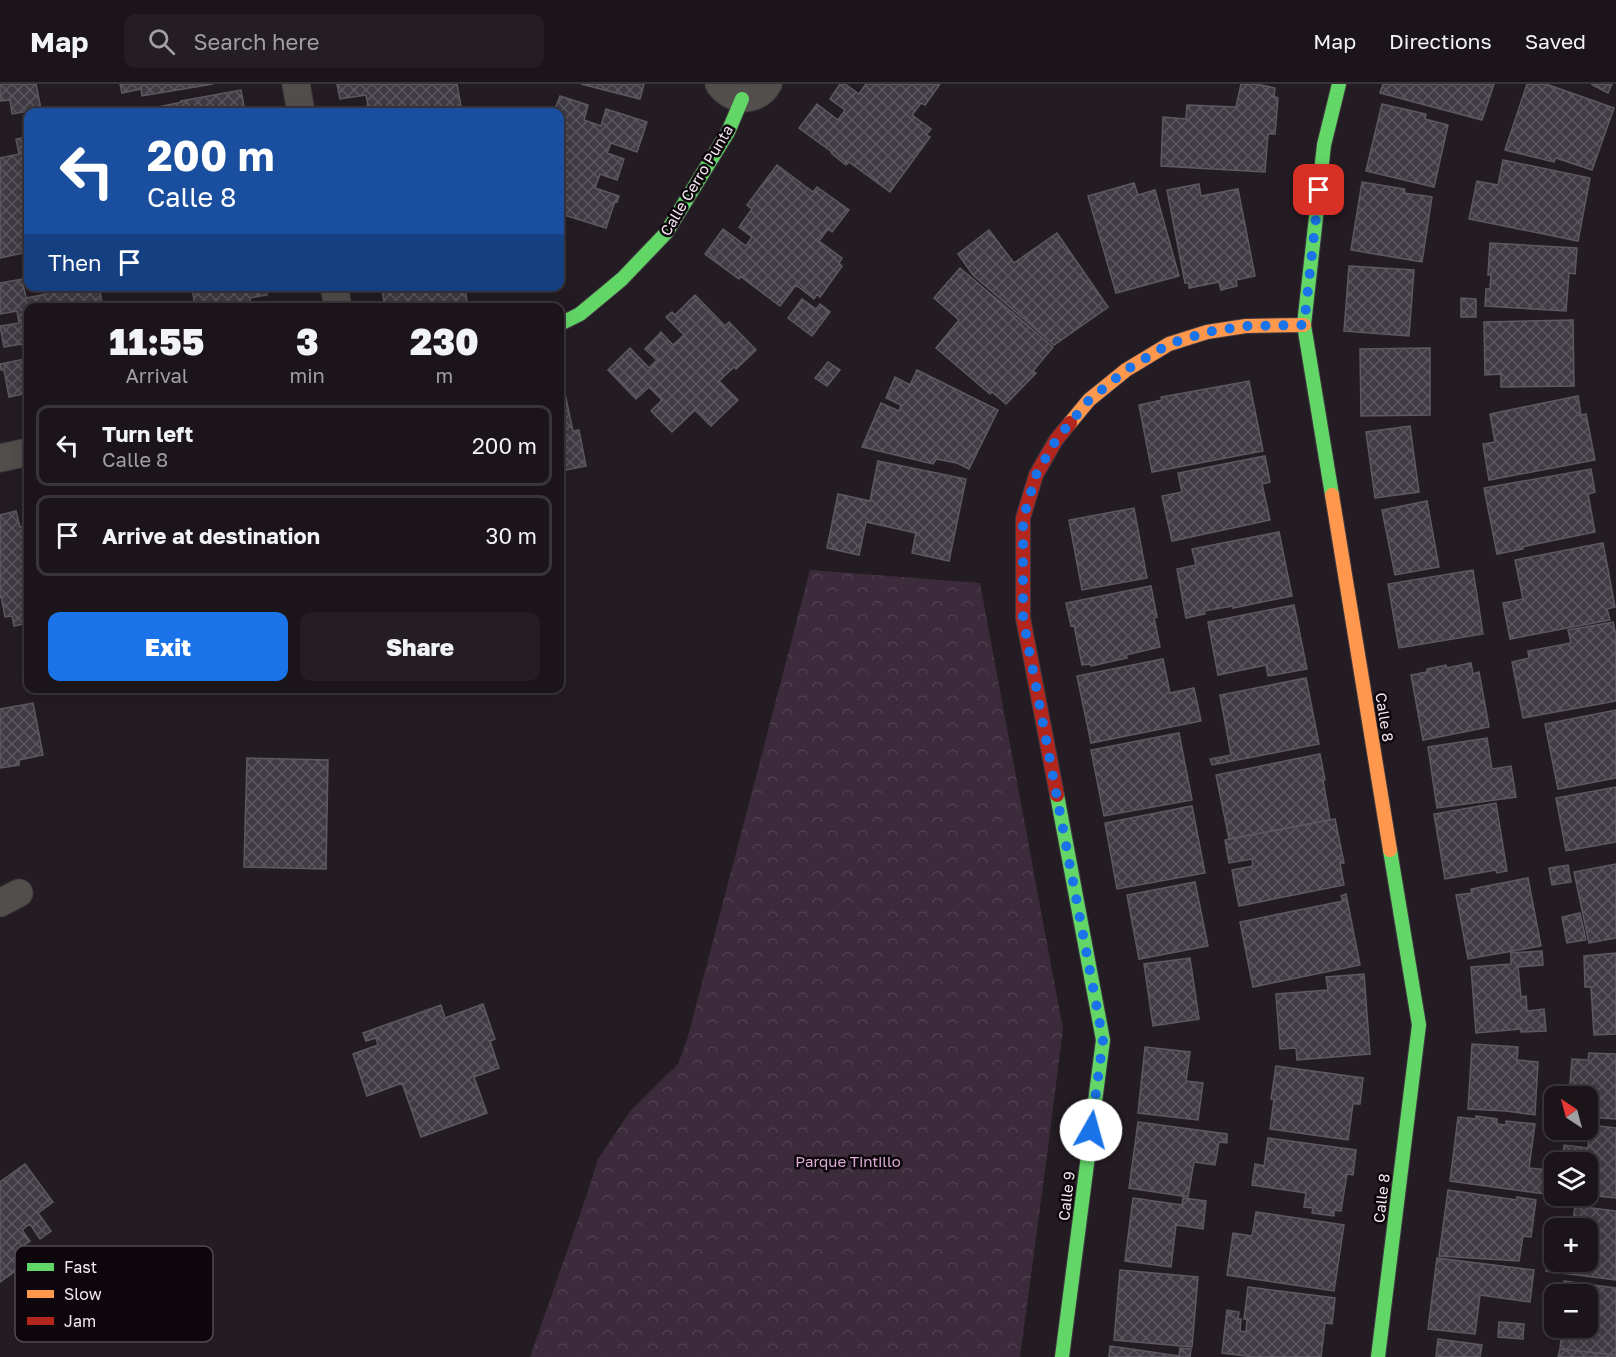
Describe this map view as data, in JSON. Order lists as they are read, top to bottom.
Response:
{
  "streets": {
    "street": ["Calle Cerro Punta", "Calle 8", "Calle 9"]
  },
  "crossings": [
    ["Calle 8", "Calle 9"]
  ],
  "parks": ["Parque Tintillo"],
  "legend": ["Fast", "Slow", "Jam"],
  "north": "top left",
  "page": {
    "header": "Map",
    "search": "Search here",
    "nav": ["Map", "Directions", "Saved"],
    "turn": ["200 m", "Calle 8"],
    "then": "Then",
    "eta": [
      "11:55",
      "Arrival",
      "3",
      "min",
      "230",
      "m"
    ],
    "list": [
      {
        "name": "Turn left",
        "note": "Calle 8",
        "value": "200 m"
      },
      {
        "name": "Arrive at destination",
        "value": "30 m"
      }
    ],
    "buttons": ["Exit", "Share"],
    "map_buttons": ["+", "−"]
  }
}
